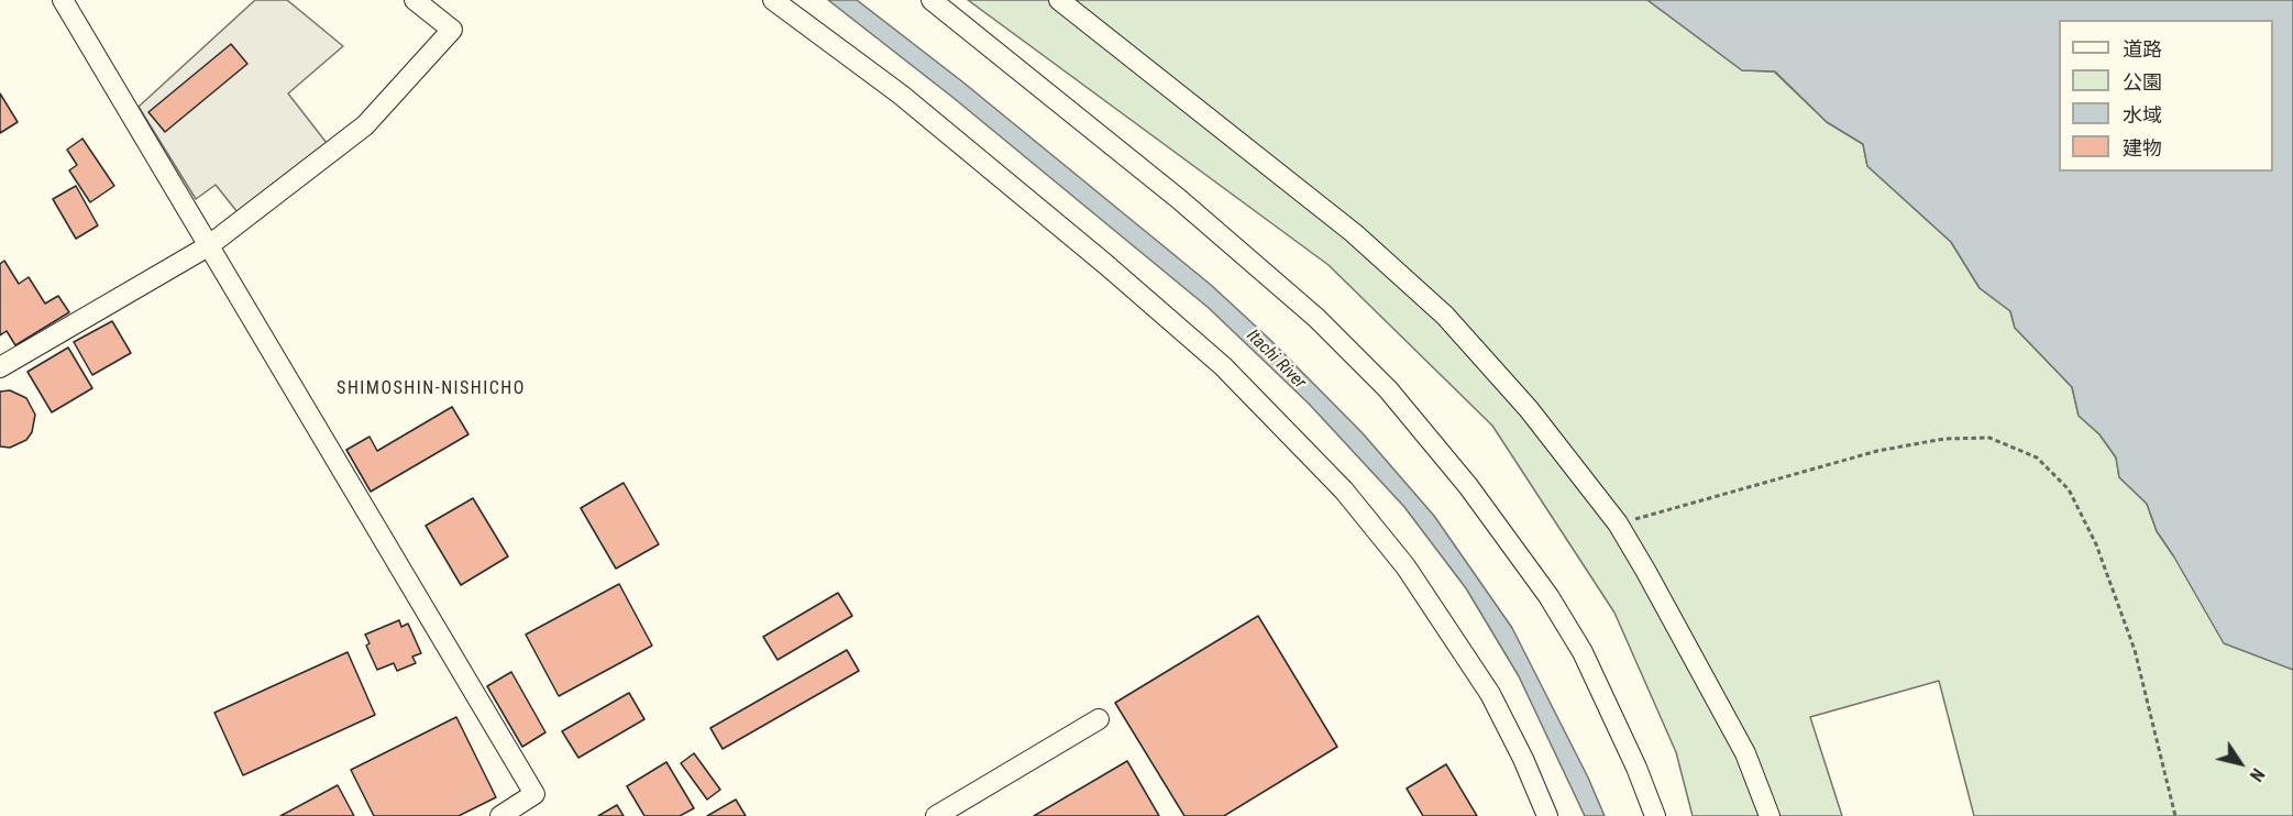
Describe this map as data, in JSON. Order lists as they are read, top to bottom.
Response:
{
  "districts": ["SHIMOSHIN-NISHICHO"],
  "water": ["Itachi River"],
  "legend": [
    "道路",
    "公園",
    "水域",
    "建物"
  ],
  "north": "bottom right"
}
